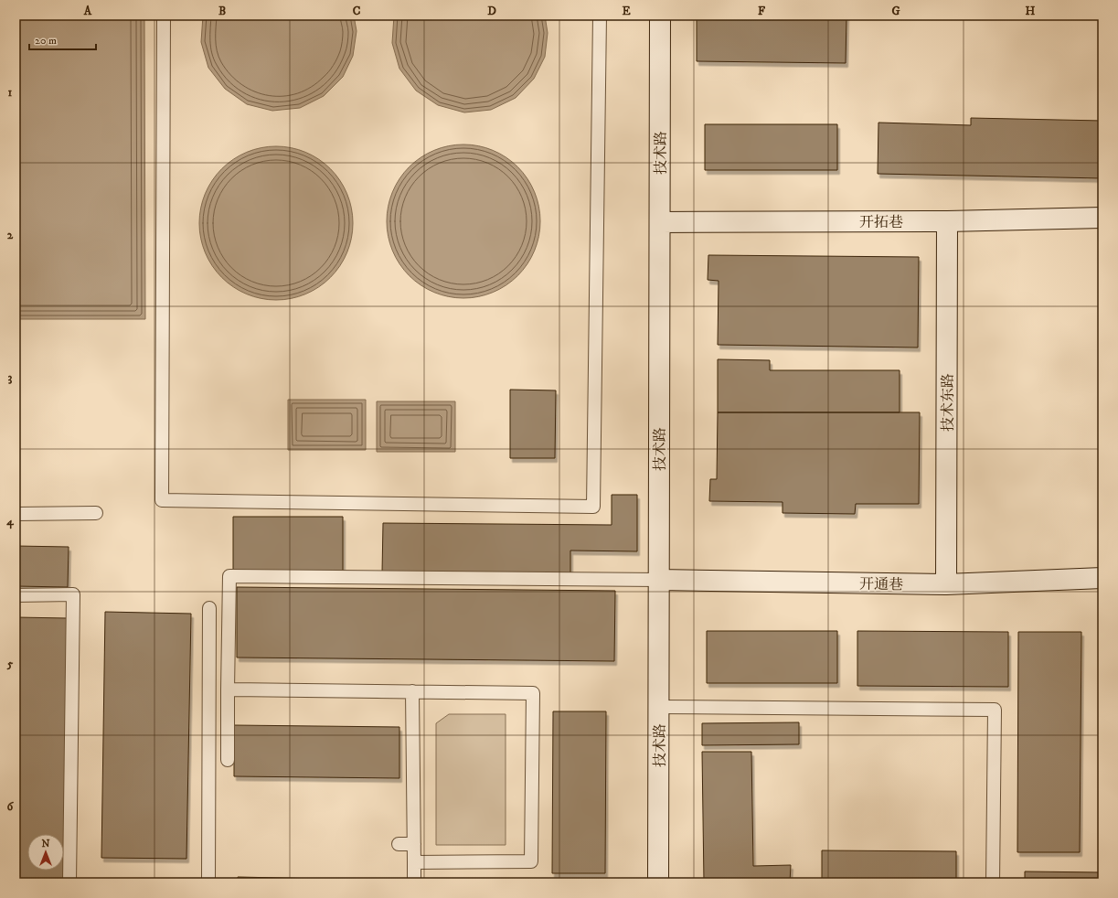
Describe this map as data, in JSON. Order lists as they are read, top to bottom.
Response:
{
  "streets": {
    "street": [
      "技术路",
      "开拓巷",
      "技术东路",
      "开通巷"
    ]
  },
  "crossings": [
    ["技术路", "开拓巷"],
    ["技术路", "开通巷"],
    ["开拓巷", "技术东路"],
    ["技术东路", "开通巷"]
  ],
  "scale_bar": "20 m",
  "north": "top",
  "grid": {
    "columns": [
      "A",
      "B",
      "C",
      "D",
      "E",
      "F",
      "G",
      "H"
    ],
    "rows": [
      "1",
      "2",
      "3",
      "4",
      "5",
      "6"
    ]
  }
}
